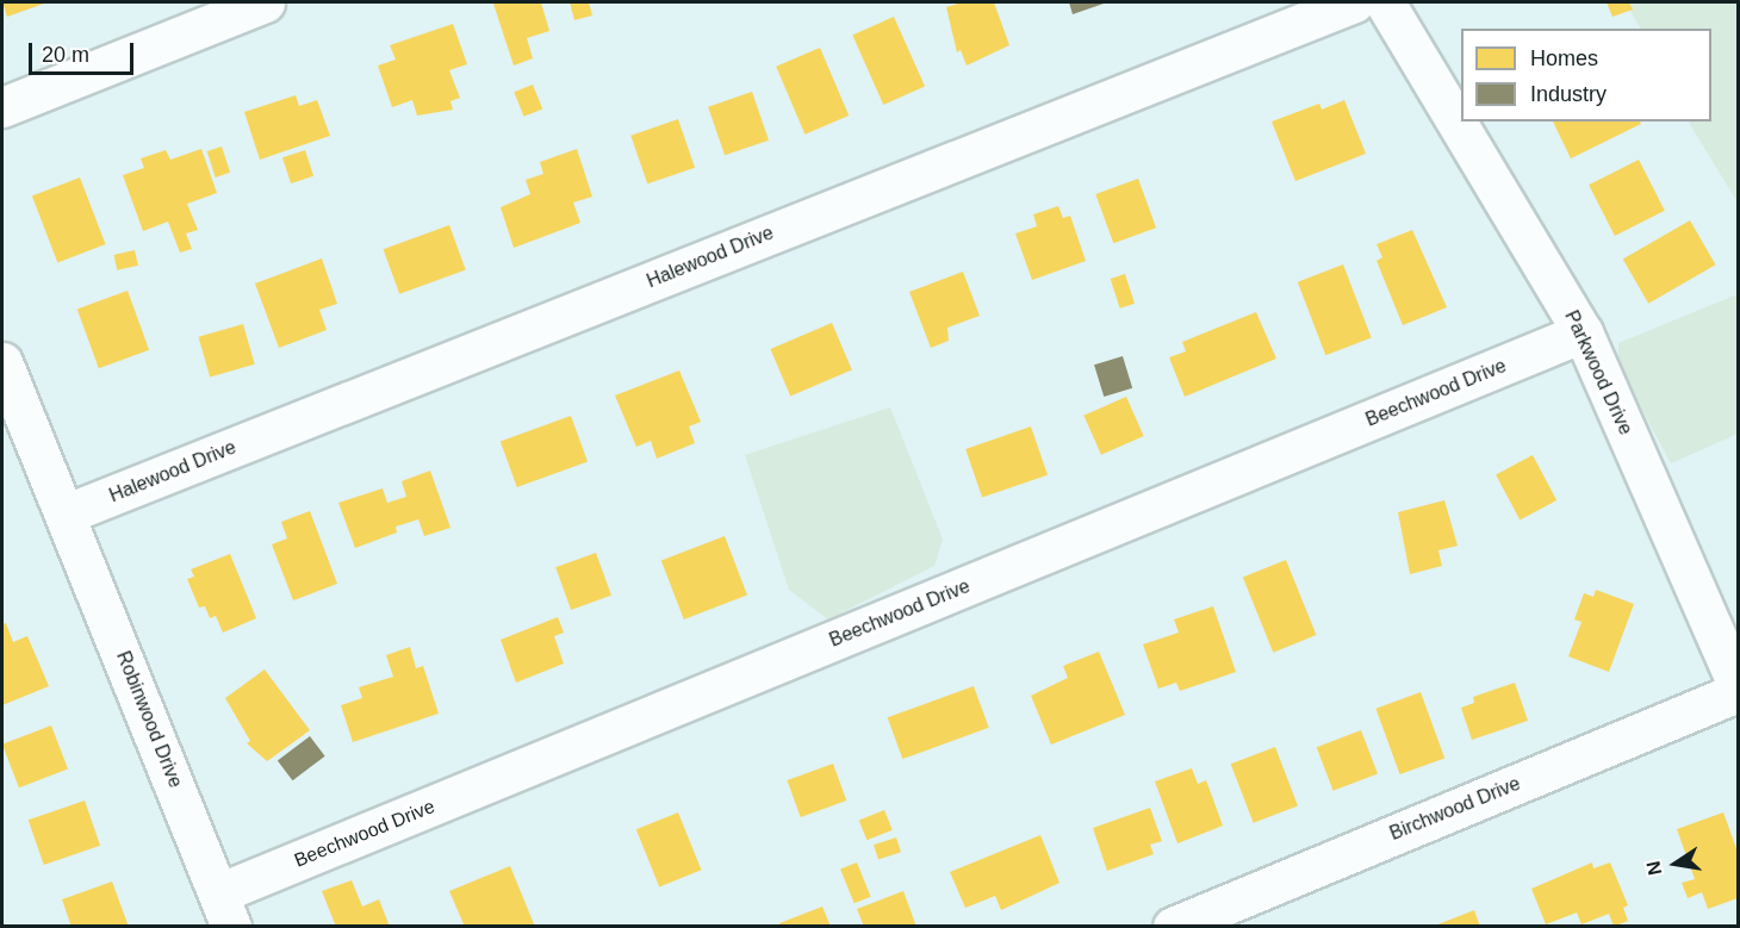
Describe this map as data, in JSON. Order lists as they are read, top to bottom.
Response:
{
  "streets": {
    "street": [
      "Halewood Drive",
      "Parkwood Drive",
      "Beechwood Drive",
      "Robinwood Drive",
      "Birchwood Drive"
    ]
  },
  "crossings": [
    ["Halewood Drive", "Robinwood Drive"],
    ["Parkwood Drive", "Beechwood Drive"],
    ["Beechwood Drive", "Robinwood Drive"]
  ],
  "legend": ["Homes", "Industry"],
  "scale_bar": "20 m",
  "north": "left"
}
